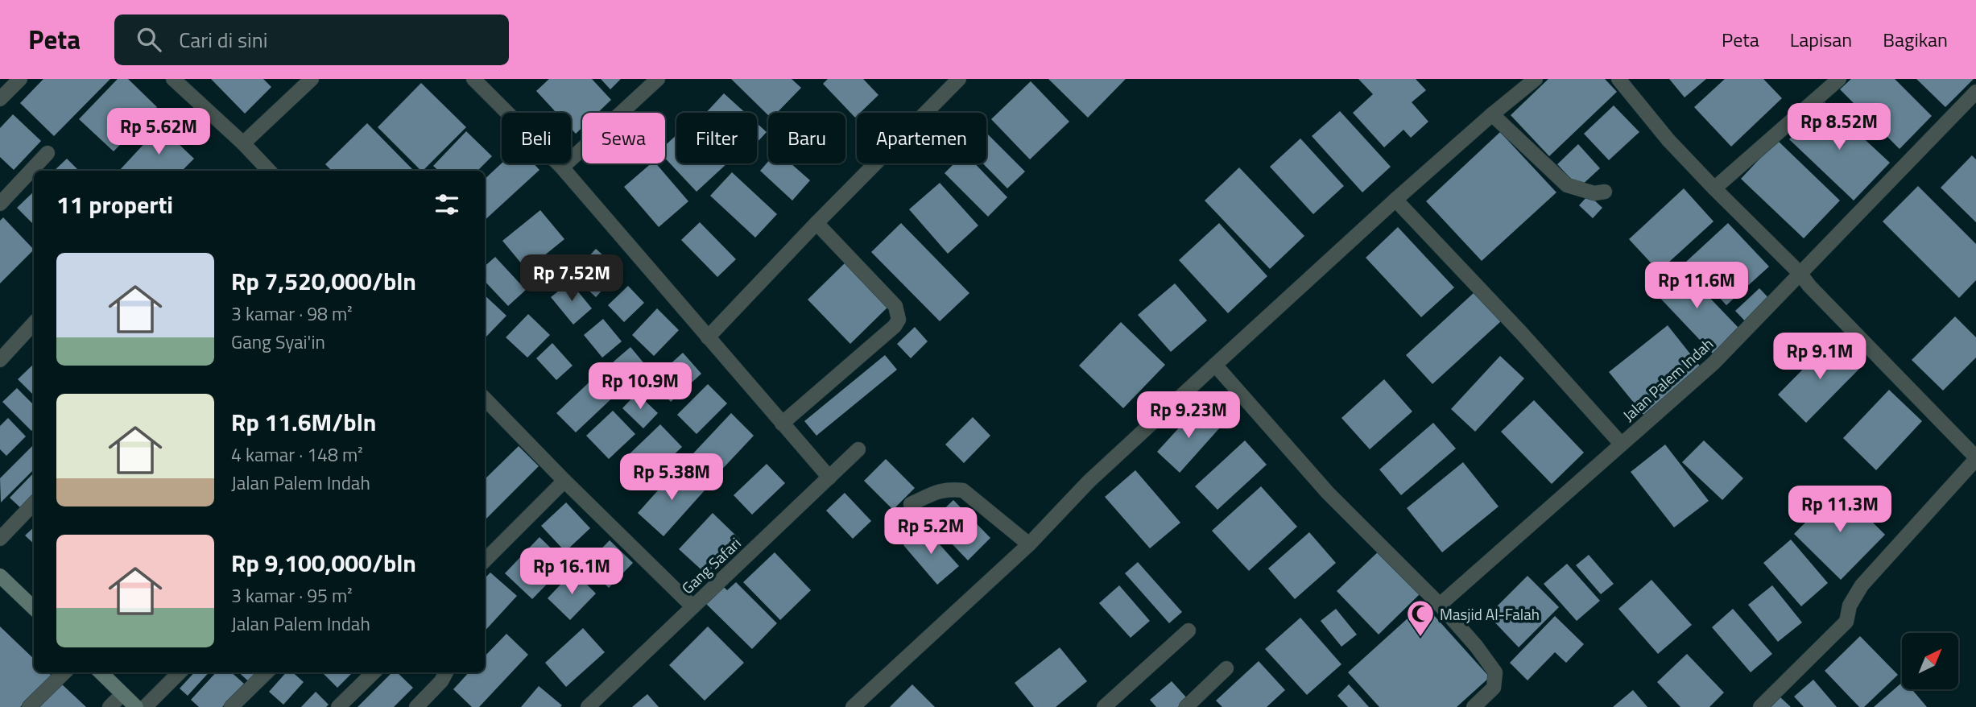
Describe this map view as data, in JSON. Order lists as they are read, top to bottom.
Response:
{
  "streets": {
    "street": ["Jalan Palem Indah", "Gang Safari"]
  },
  "places": {
    "mosque": ["Masjid Al-Falah"]
  },
  "north": "top right",
  "page": {
    "header": "Peta",
    "search": "Cari di sini",
    "nav": ["Peta", "Lapisan", "Bagikan"],
    "price": [
      "Rp 8.52M",
      "Rp 5.62M",
      "Rp 7.52M",
      "Rp 11.6M",
      "Rp 9.1M",
      "Rp 10.9M",
      "Rp 9.23M",
      "Rp 5.38M",
      "Rp 11.3M",
      "Rp 5.2M",
      "Rp 16.1M"
    ],
    "chip": [
      "Beli",
      "Sewa",
      "Filter",
      "Baru",
      "Apartemen"
    ],
    "heading": "11 properti",
    "list": [
      {
        "name": "Rp 7,520,000/bln",
        "note": "3 kamar · 98 m² · Gang Syai'in"
      },
      {
        "name": "Rp 11.6M/bln",
        "note": "4 kamar · 148 m² · Jalan Palem Indah"
      },
      {
        "name": "Rp 9,100,000/bln",
        "note": "3 kamar · 95 m² · Jalan Palem Indah"
      }
    ]
  }
}
